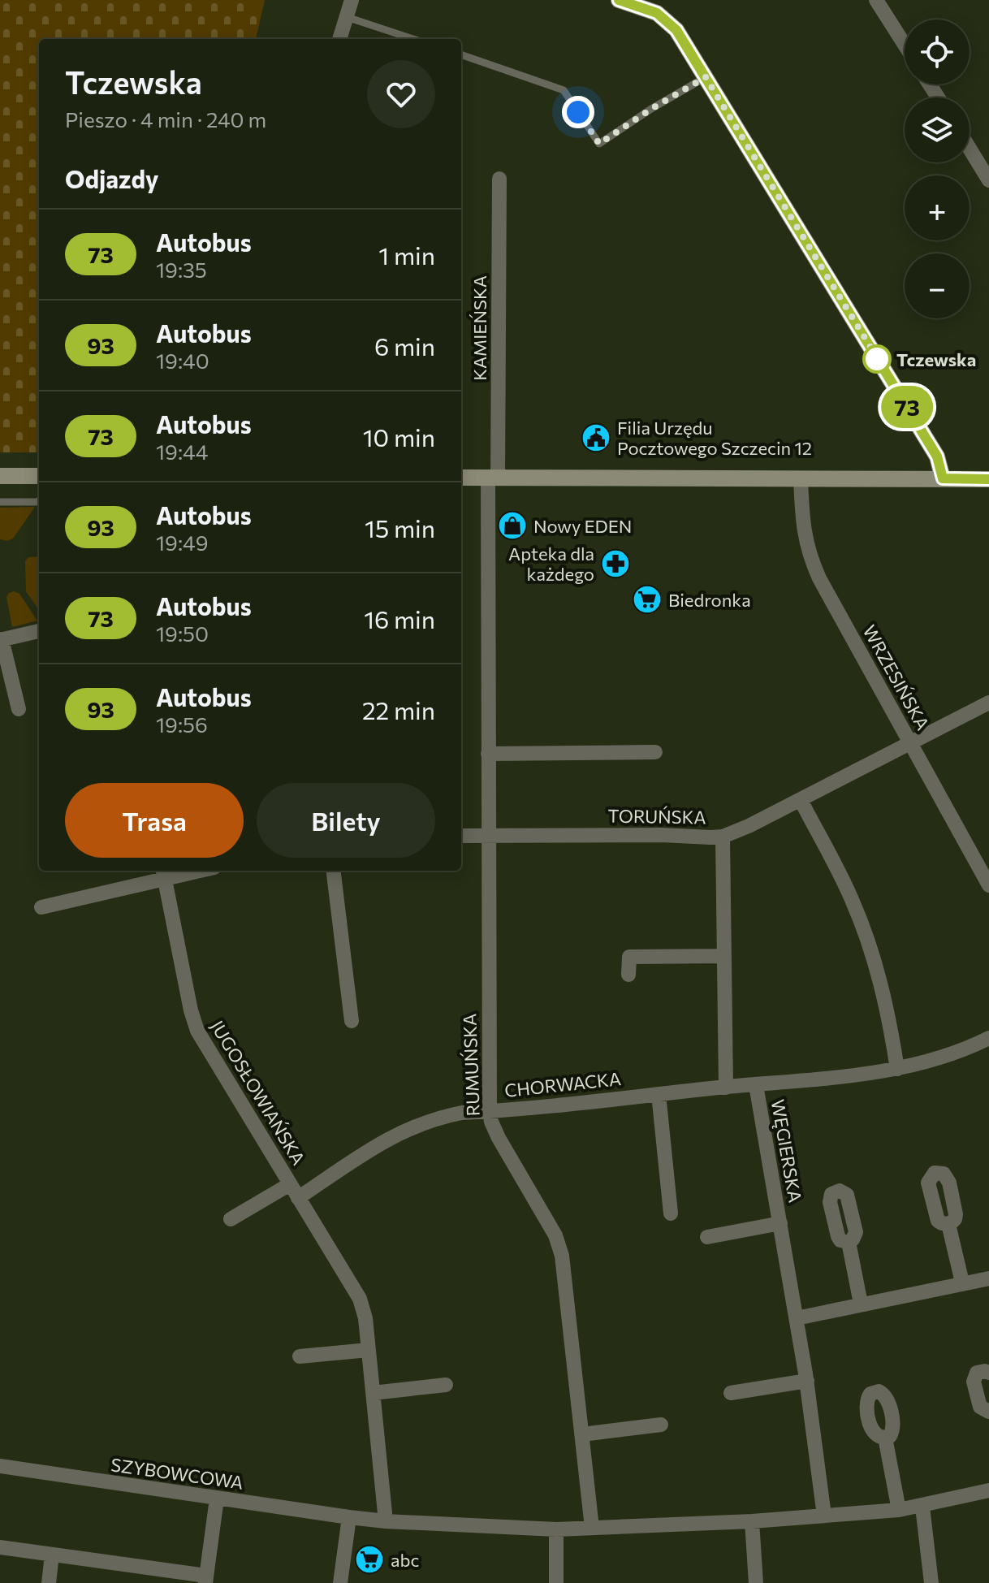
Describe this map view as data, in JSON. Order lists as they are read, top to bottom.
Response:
{
  "streets": {
    "street": [
      "KAMIEŃSKA",
      "WRZESIŃSKA",
      "TORUŃSKA",
      "RUMUŃSKA",
      "CHORWACKA",
      "JUGOSŁOWIAŃSKA",
      "WĘGIERSKA",
      "SZYBOWCOWA"
    ]
  },
  "crossings": [
    ["KAMIEŃSKA", "RUMUŃSKA"],
    ["WRZESIŃSKA", "TORUŃSKA"],
    ["TORUŃSKA", "RUMUŃSKA"],
    ["RUMUŃSKA", "CHORWACKA"],
    ["RUMUŃSKA", "SZYBOWCOWA"],
    ["CHORWACKA", "JUGOSŁOWIAŃSKA"],
    ["CHORWACKA", "WĘGIERSKA"],
    ["JUGOSŁOWIAŃSKA", "SZYBOWCOWA"],
    ["WĘGIERSKA", "SZYBOWCOWA"]
  ],
  "places": {
    "other": ["Tczewska"],
    "public building": ["Filia Urzędu Pocztowego Szczecin 12"],
    "shop": ["Nowy EDEN"],
    "pharmacy": ["Apteka dla każdego"],
    "supermarket": ["Biedronka", "abc"]
  },
  "lines": ["bus line 73"],
  "page": {
    "on_map": "73",
    "map_buttons": ["+", "−"],
    "heading": [
      ["Tczewska", "Pieszo · 4 min · 240 m"],
      "Odjazdy"
    ],
    "list": [
      {
        "mark": "73",
        "name": "Autobus",
        "note": "19:35",
        "value": "1 min"
      },
      {
        "mark": "93",
        "name": "Autobus",
        "note": "19:40",
        "value": "6 min"
      },
      {
        "mark": "73",
        "name": "Autobus",
        "note": "19:44",
        "value": "10 min"
      },
      {
        "mark": "93",
        "name": "Autobus",
        "note": "19:49",
        "value": "15 min"
      },
      {
        "mark": "73",
        "name": "Autobus",
        "note": "19:50",
        "value": "16 min"
      },
      {
        "mark": "93",
        "name": "Autobus",
        "note": "19:56",
        "value": "22 min"
      }
    ],
    "buttons": ["Trasa", "Bilety"]
  }
}
